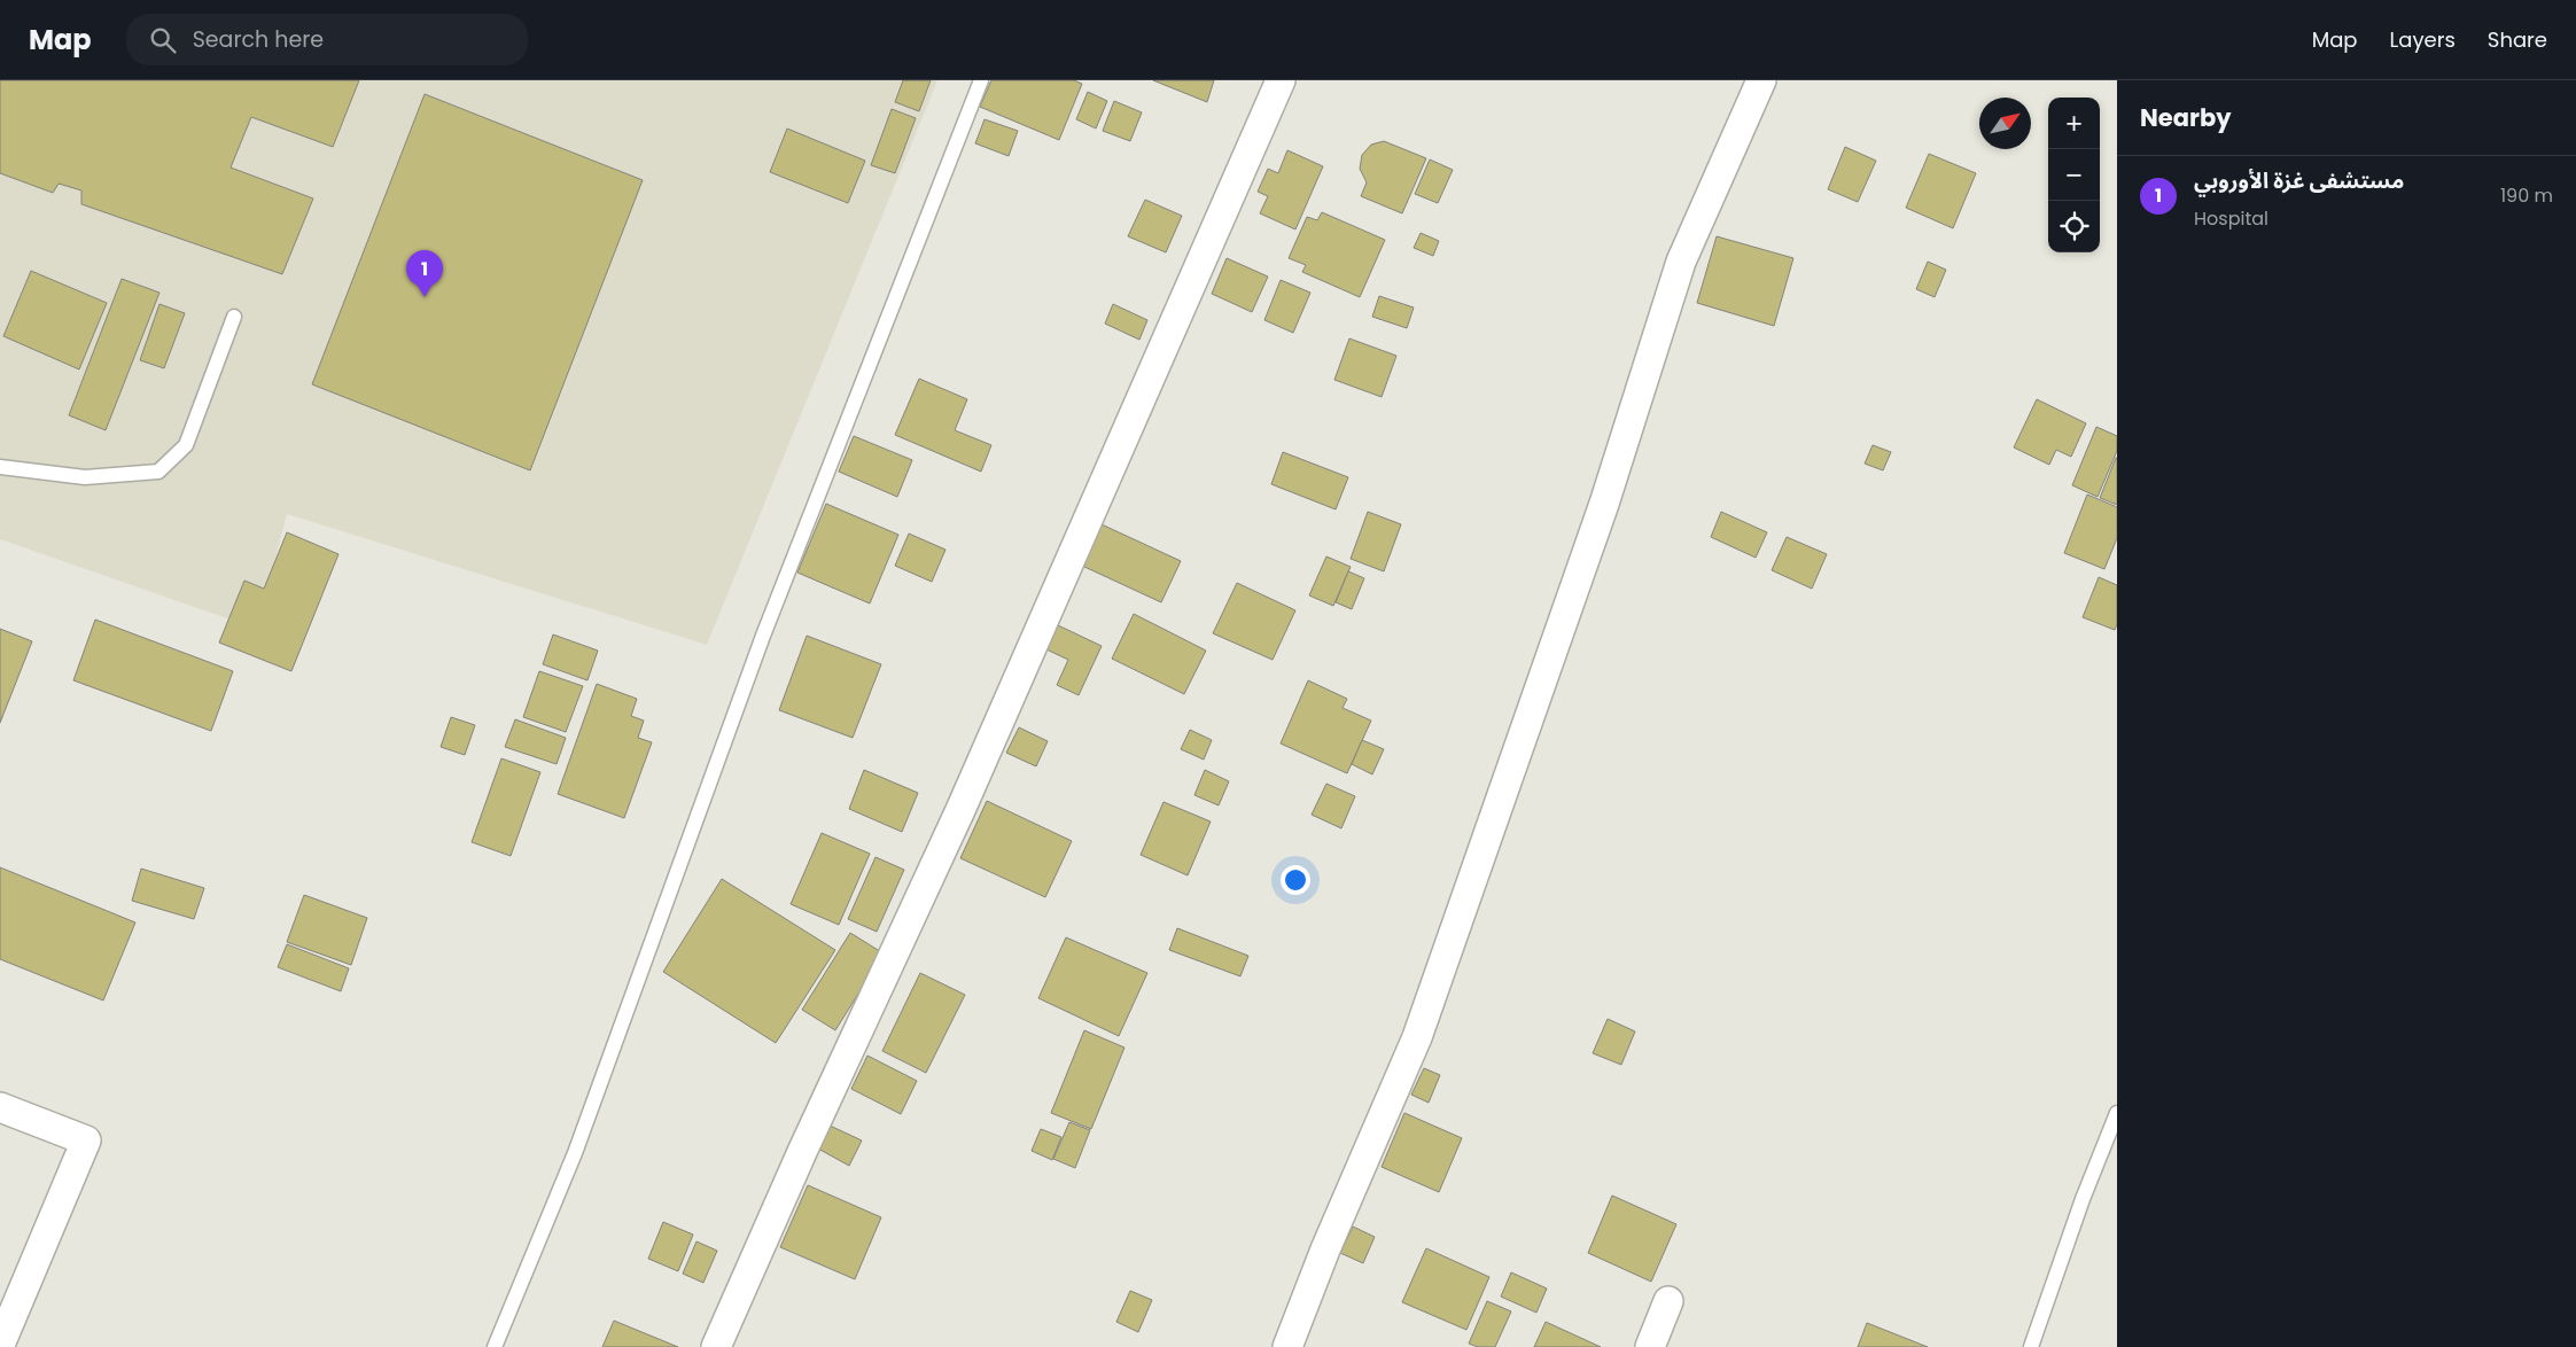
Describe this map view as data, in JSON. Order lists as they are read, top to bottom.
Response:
{
  "north": "top right",
  "page": {
    "header": "Map",
    "search": "Search here",
    "nav": ["Map", "Layers", "Share"],
    "heading": "Nearby",
    "map_buttons": ["+", "−"],
    "list": [
      {
        "mark": "1",
        "name": "مستشفى غزة الأوروبي",
        "note": "Hospital",
        "value": "190 m"
      }
    ],
    "pins": "1"
  }
}
